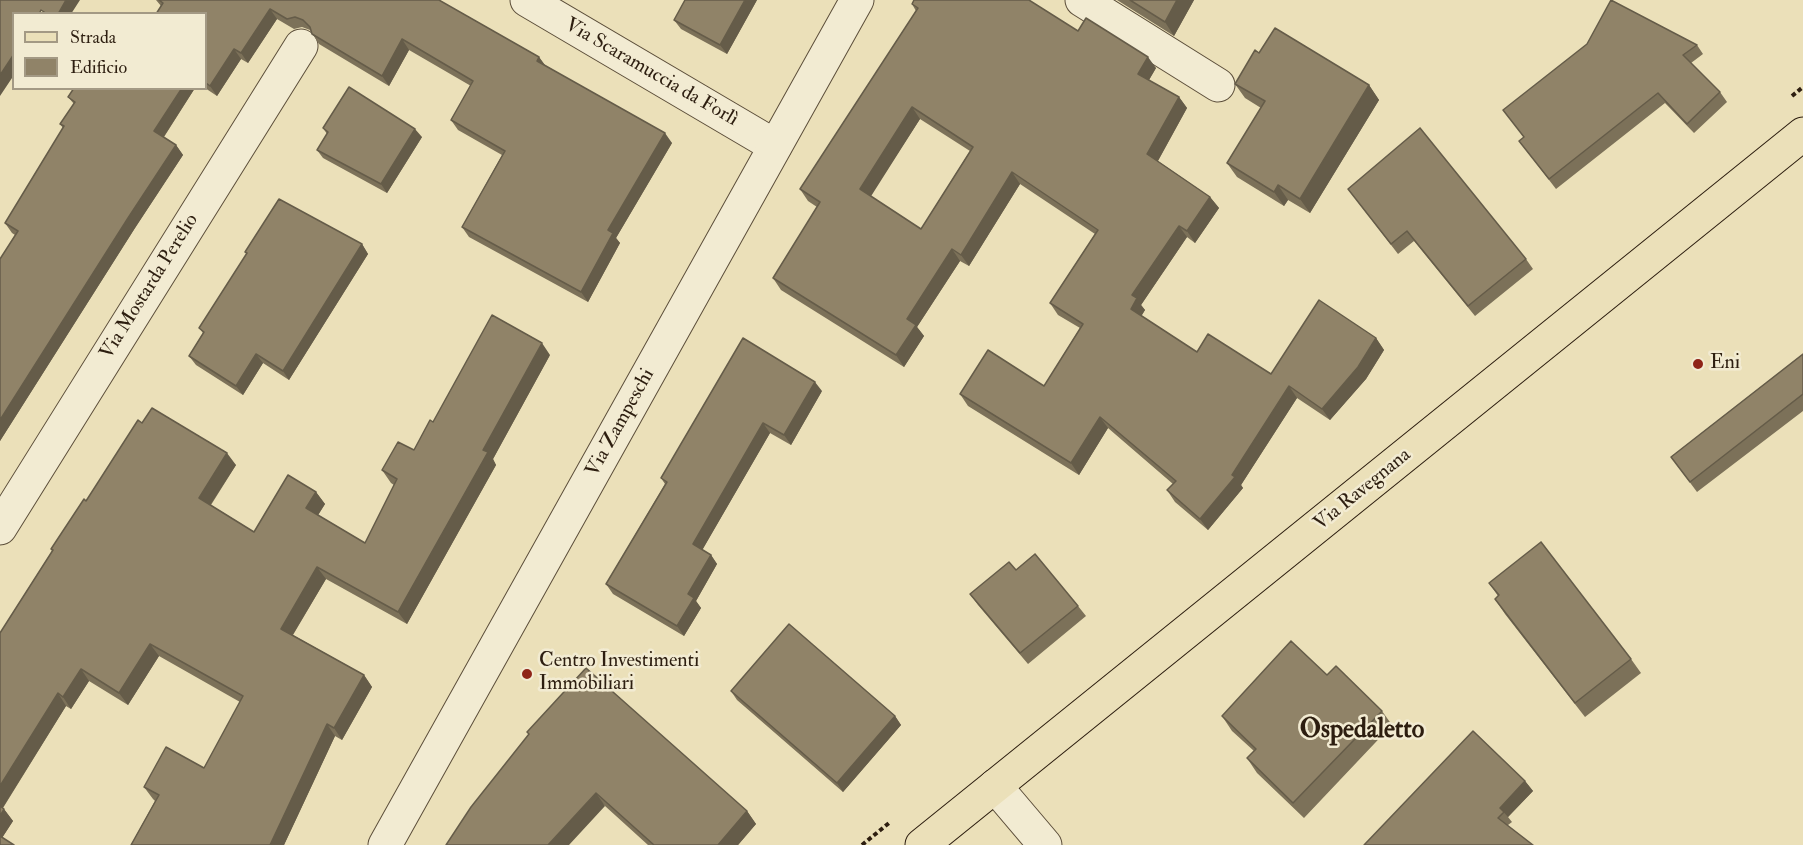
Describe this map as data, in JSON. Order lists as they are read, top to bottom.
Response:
{
  "streets": {
    "main road": ["Via Ravegnana"],
    "street": ["Via Scaramuccia da Forlì", "Via Mostarda Perelio", "Via Zampeschi"]
  },
  "crossings": [
    ["Via Scaramuccia da Forlì", "Via Zampeschi"]
  ],
  "districts": ["Ospedaletto"],
  "places": ["Eni", "Centro Investimenti Immobiliari"],
  "legend": ["Strada", "Edificio"]
}
